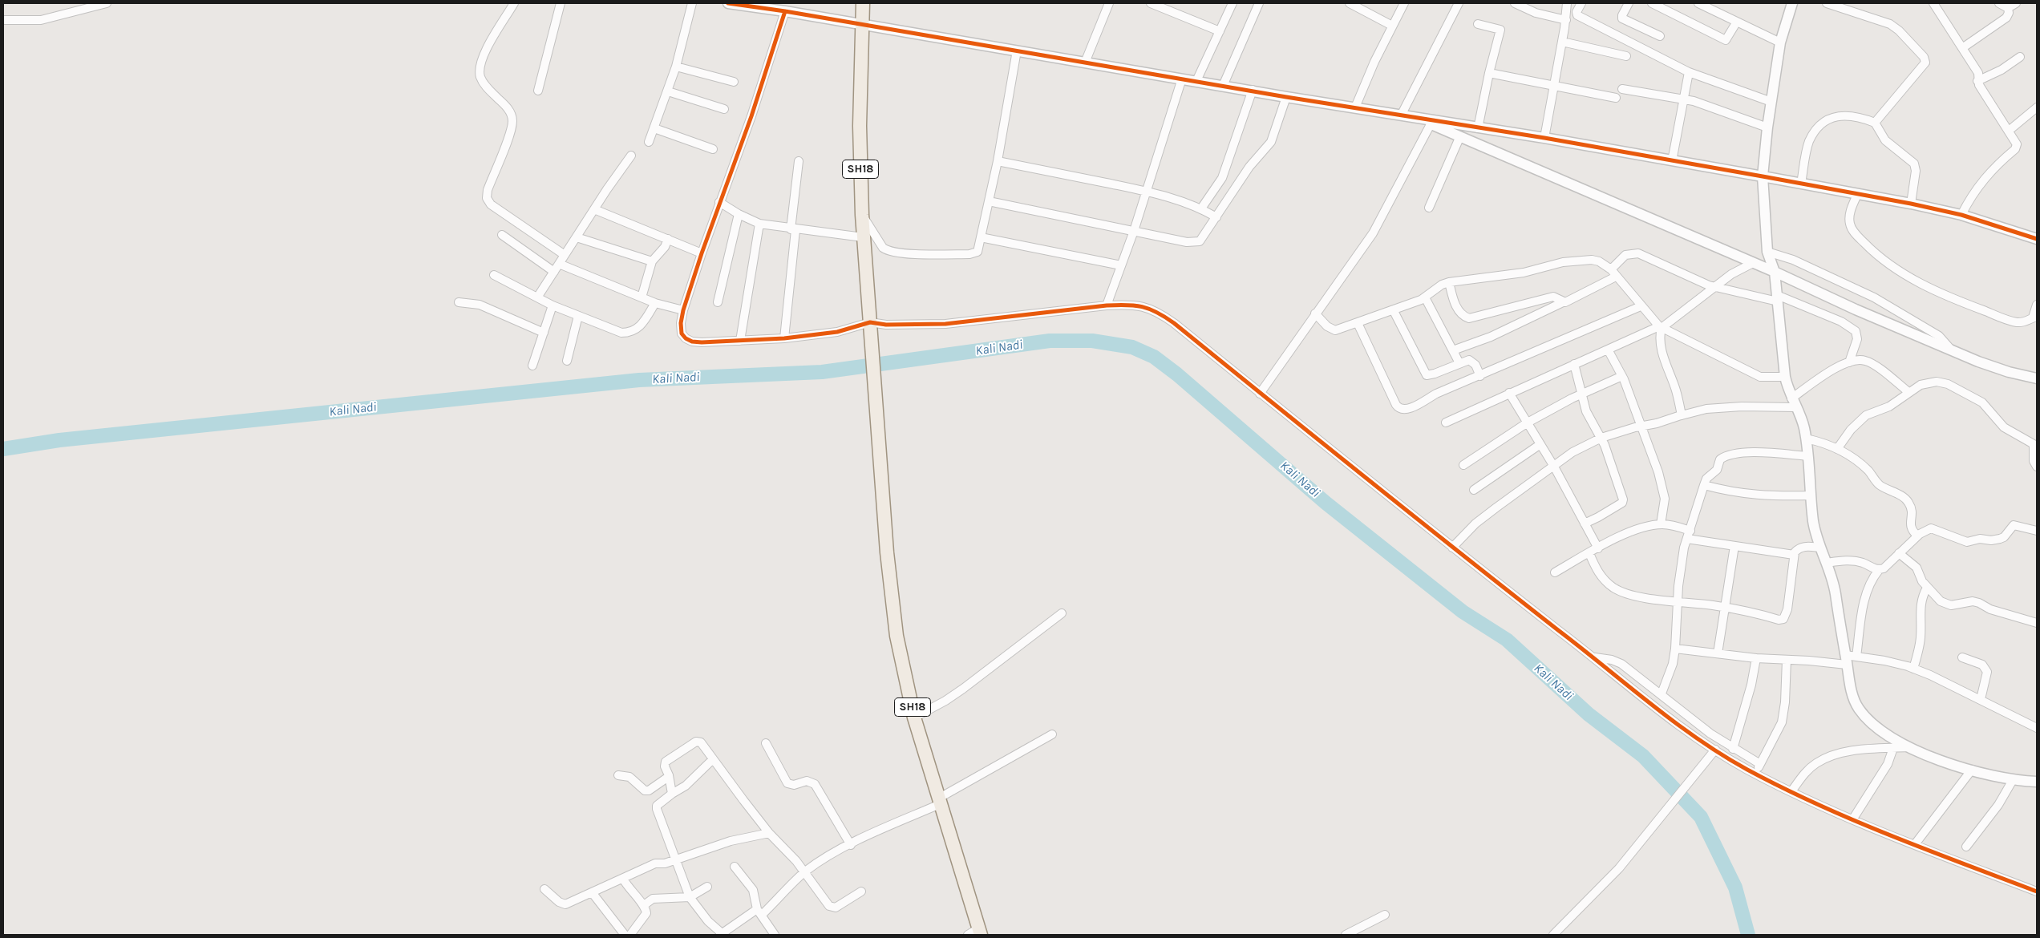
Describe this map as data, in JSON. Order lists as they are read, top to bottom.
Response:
{
  "streets": {
    "main road": ["SH18"]
  },
  "water": ["Kali Nadi"]
}
